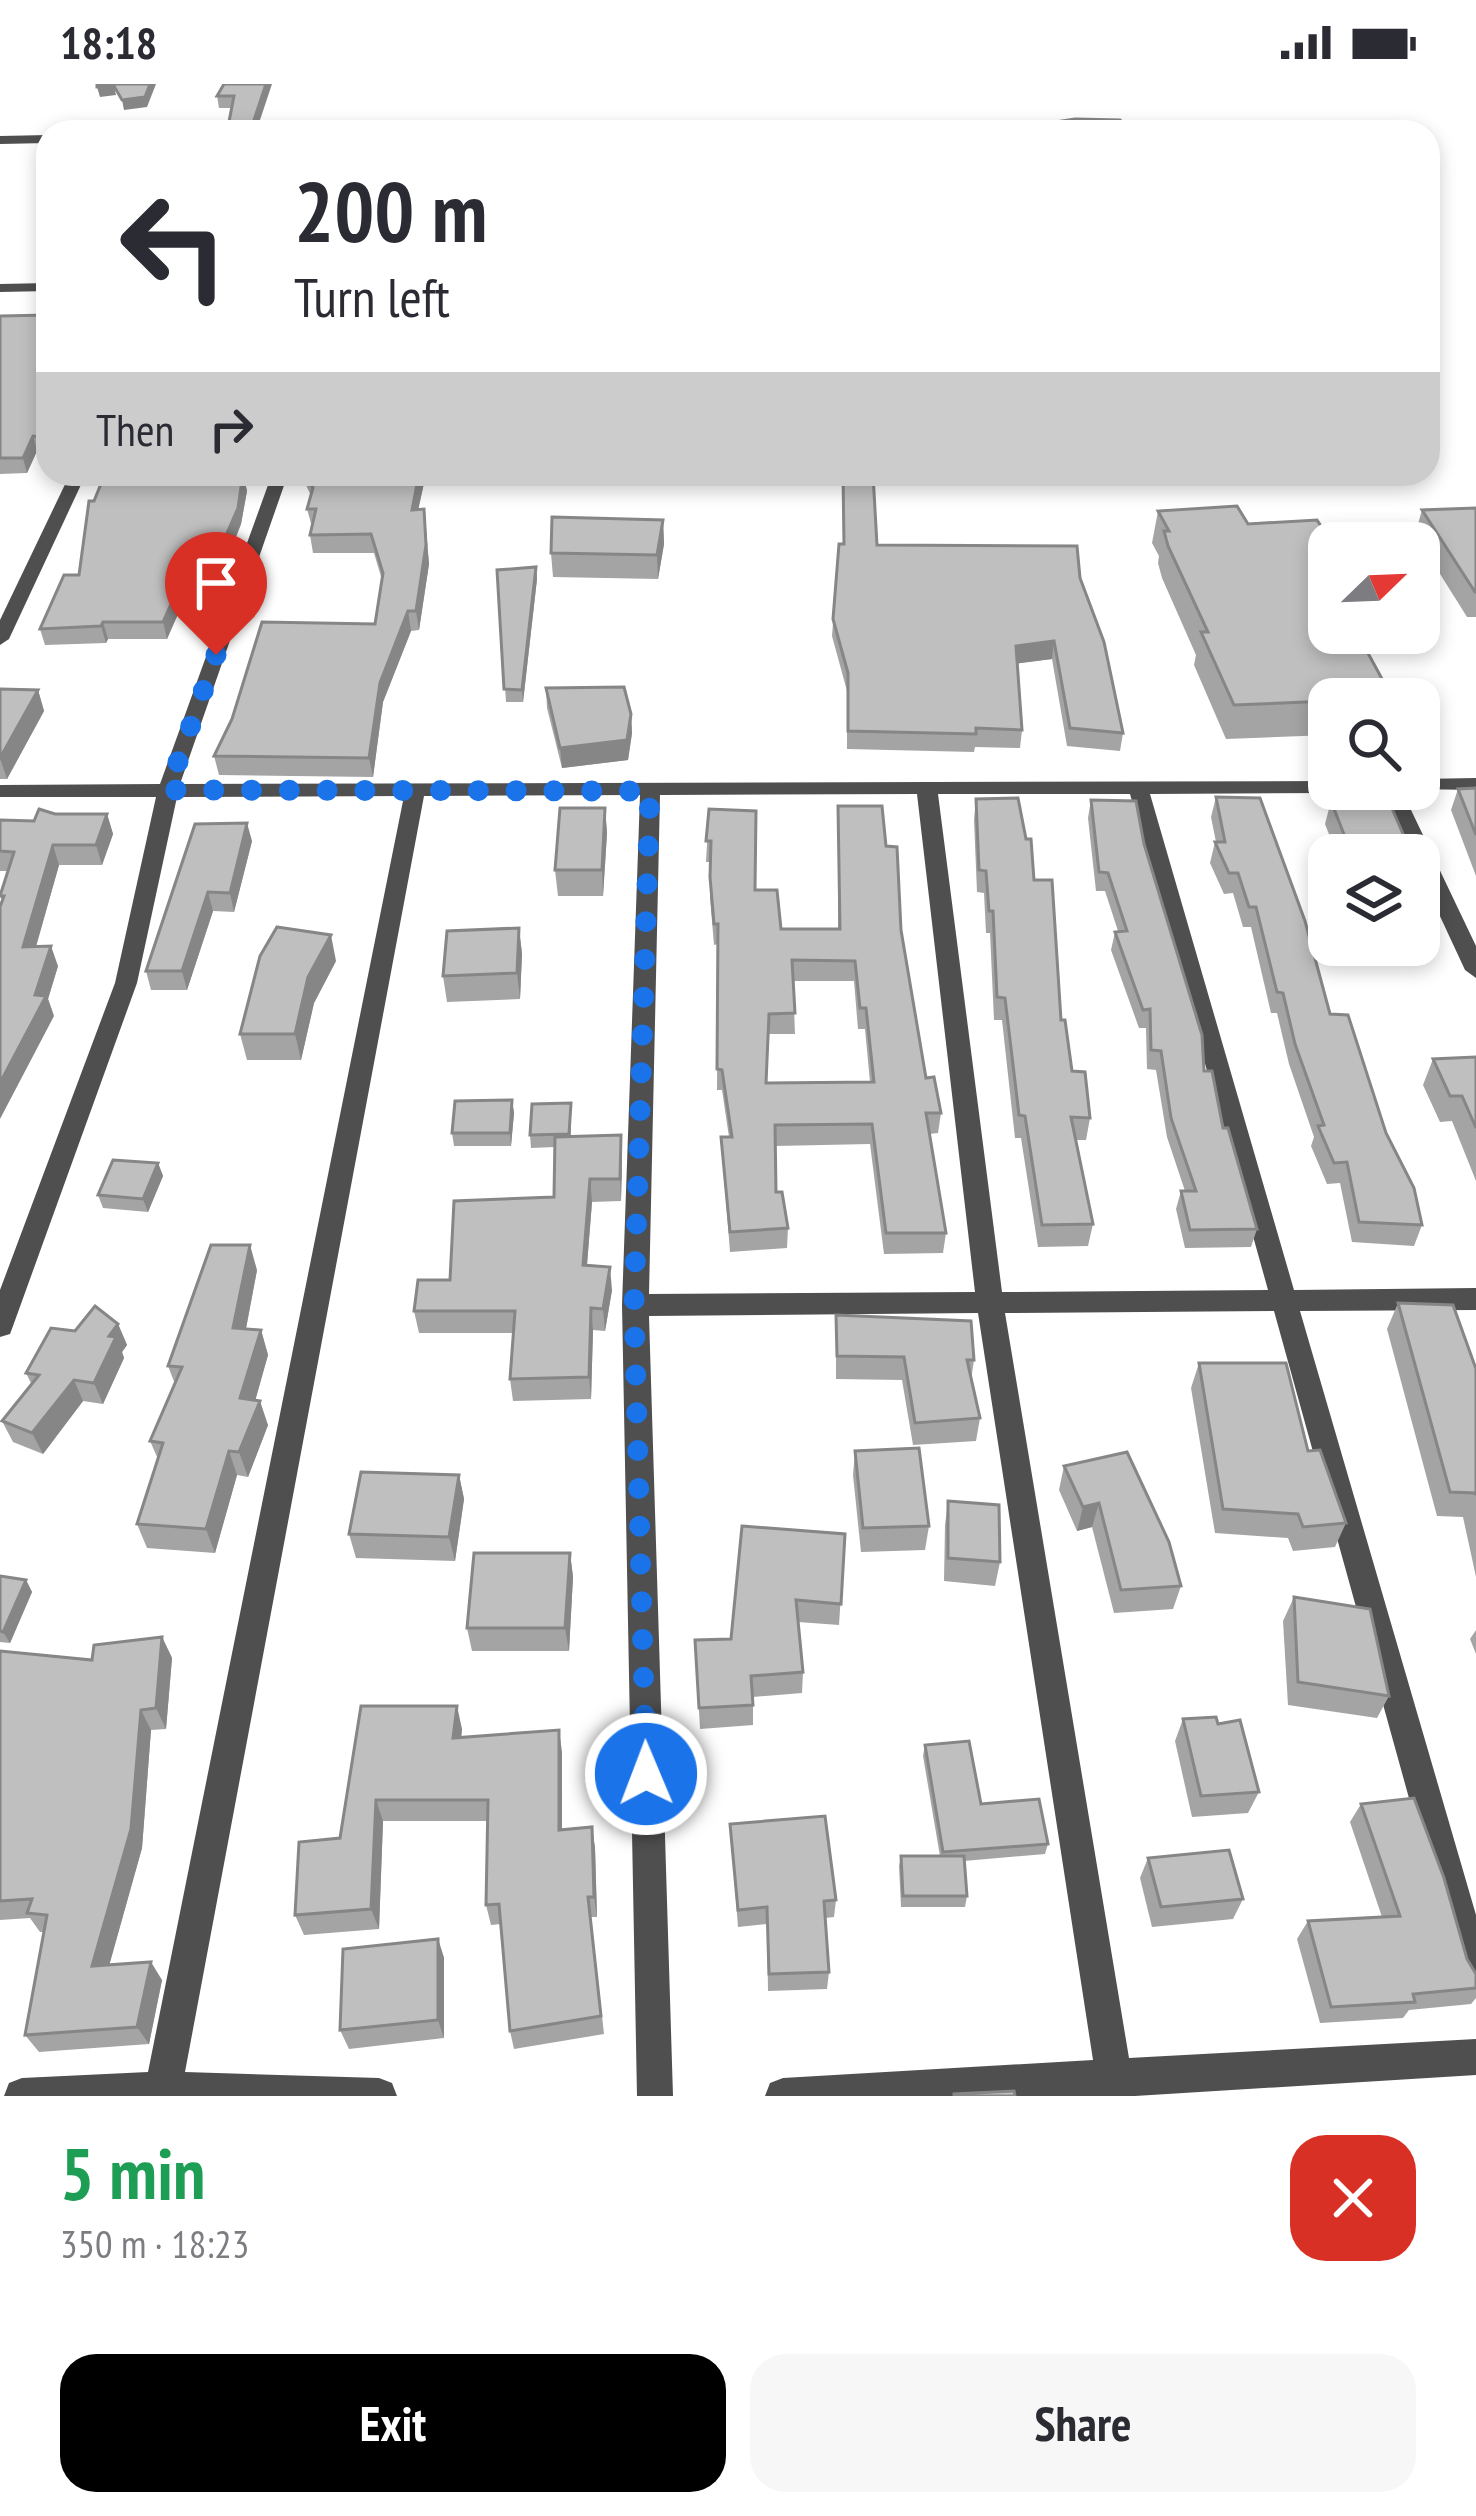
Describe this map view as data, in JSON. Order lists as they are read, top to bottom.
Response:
{
  "north": "top right",
  "page": {
    "status": "18:18",
    "turn": ["200 m", "Turn left"],
    "then": "Then",
    "heading": ["5 min", "350 m · 18:23"],
    "buttons": ["Exit", "Share"]
  }
}
